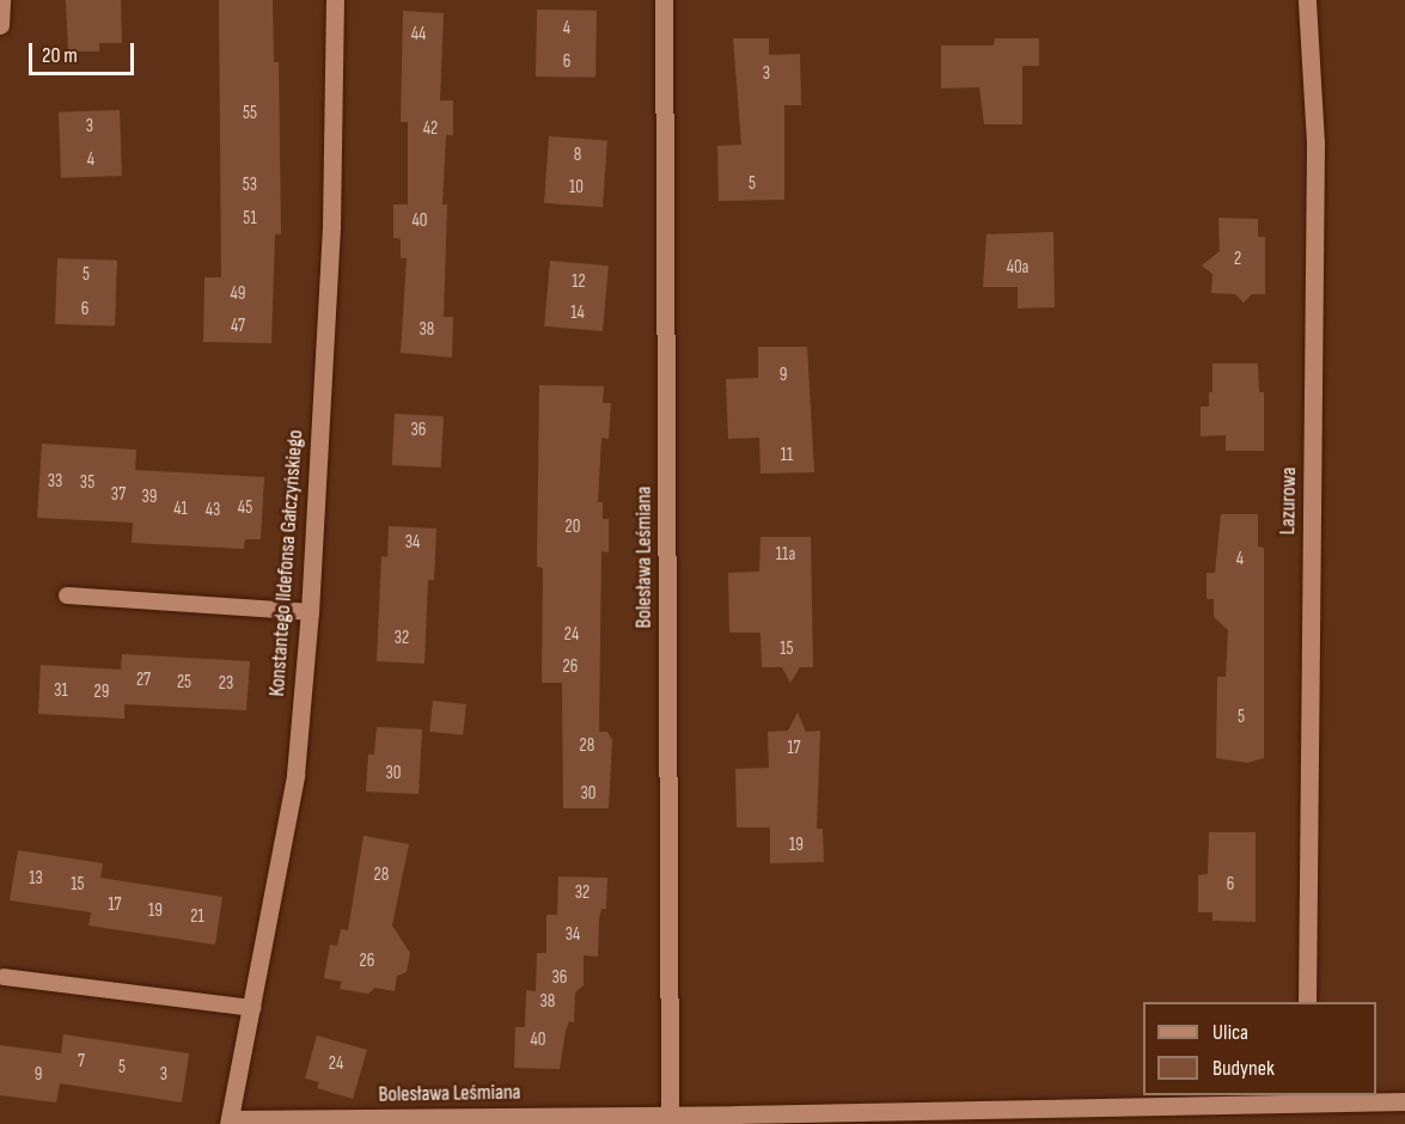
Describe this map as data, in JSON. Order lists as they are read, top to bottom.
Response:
{
  "streets": {
    "street": ["Lazurowa", "Bolesława Leśmiana", "Konstantego Ildefonsa Gałczyńskiego"]
  },
  "crossings": [
    ["Bolesława Leśmiana", "Konstantego Ildefonsa Gałczyńskiego"]
  ],
  "house_numbers": [
    "4",
    "44",
    "6",
    "3",
    "55",
    "3",
    "42",
    "8",
    "4",
    "5",
    "53",
    "10",
    "51",
    "40",
    "2",
    "40a",
    "5",
    "12",
    "49",
    "6",
    "14",
    "47",
    "38",
    "9",
    "36",
    "11",
    "33",
    "35",
    "37",
    "39",
    "45",
    "41",
    "43",
    "20",
    "34",
    "11a",
    "4",
    "24",
    "32",
    "15",
    "26",
    "27",
    "25",
    "23",
    "31",
    "29",
    "5",
    "28",
    "17",
    "30",
    "30",
    "19",
    "28",
    "13",
    "15",
    "6",
    "32",
    "17",
    "19",
    "21",
    "34",
    "26",
    "36",
    "38",
    "40",
    "7",
    "24",
    "5",
    "9",
    "3"
  ],
  "legend": ["Ulica", "Budynek"],
  "scale_bar": "20 m"
}
